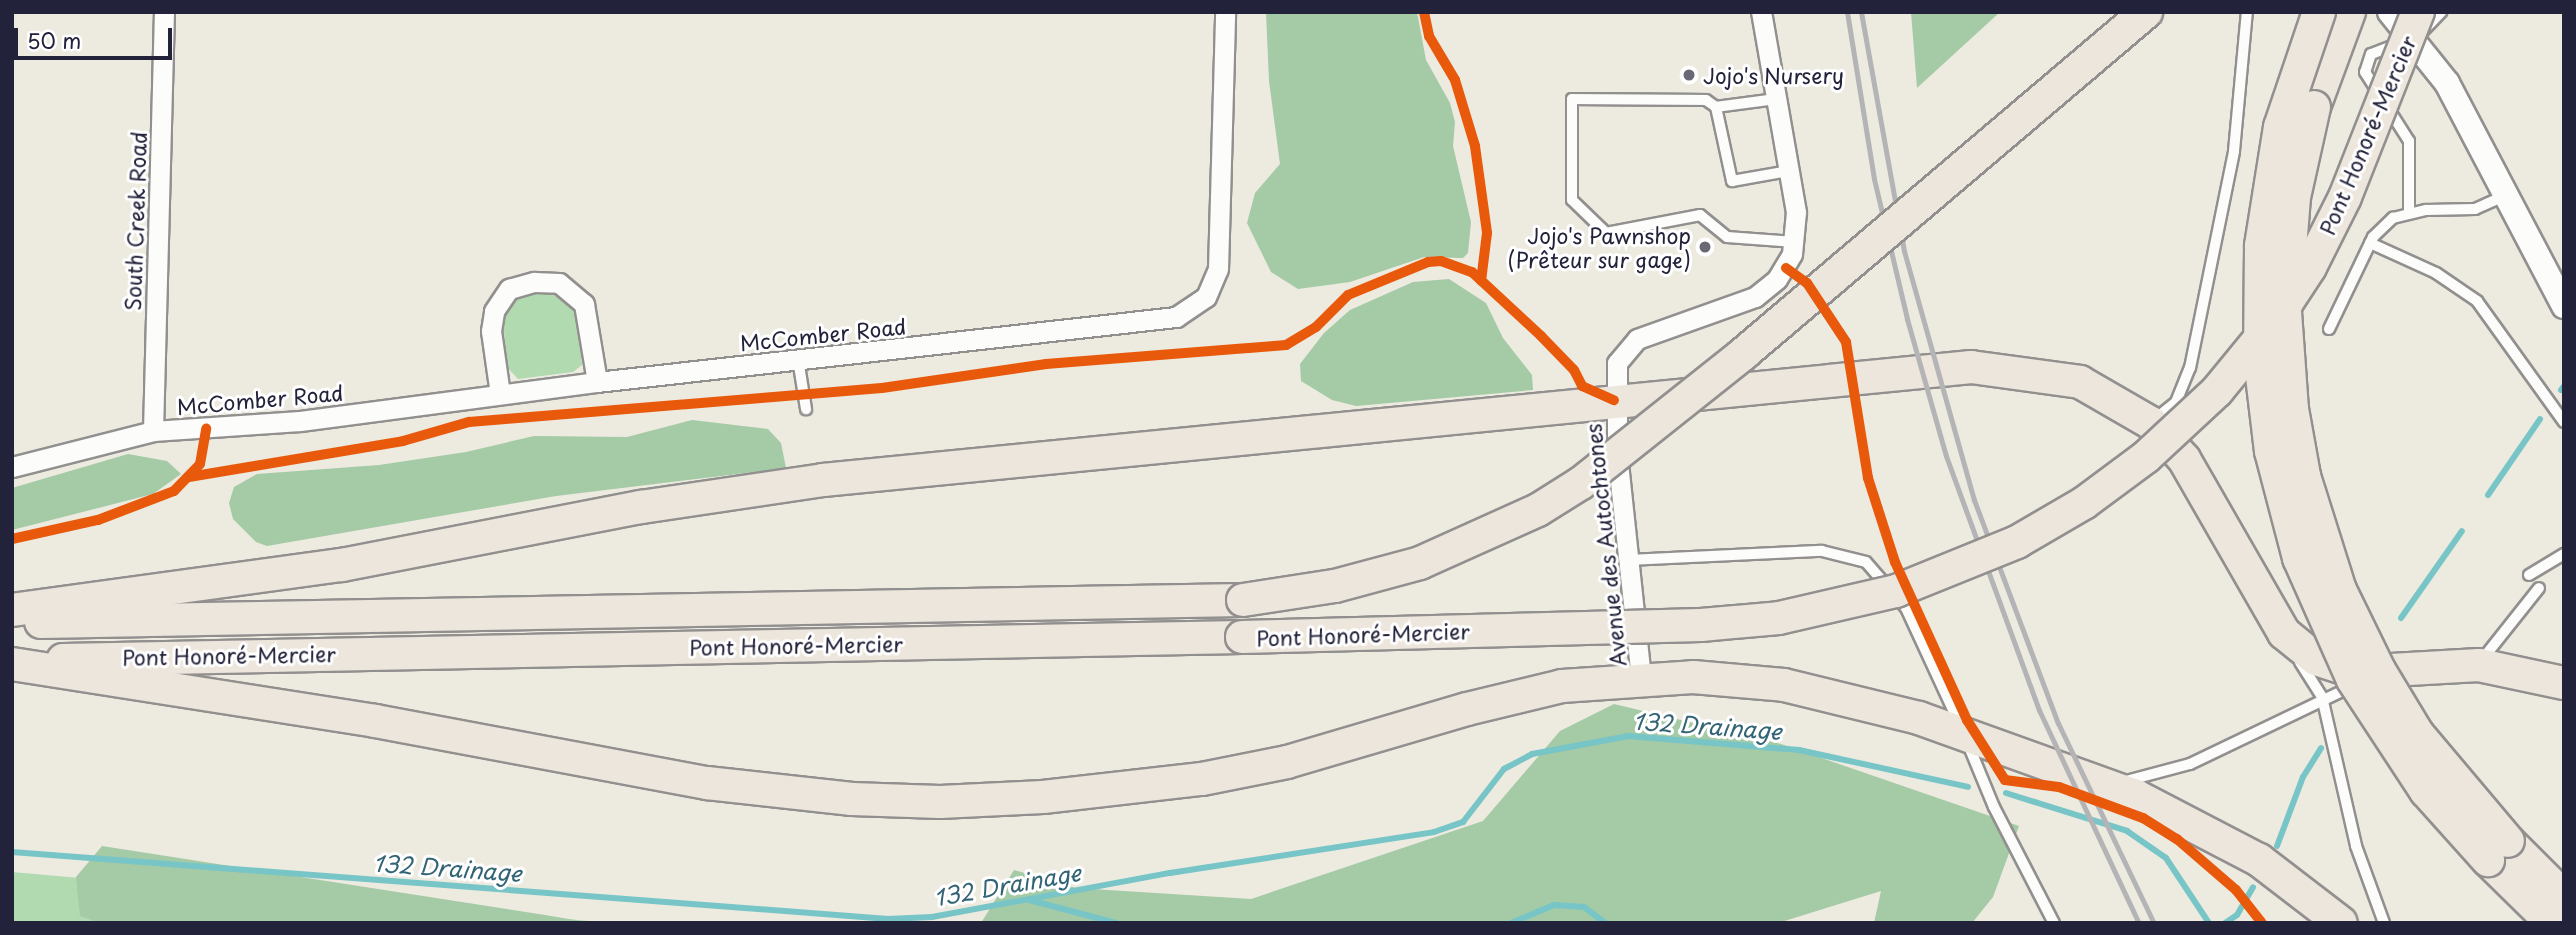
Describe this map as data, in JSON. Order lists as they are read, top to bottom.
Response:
{
  "streets": {
    "highway": ["Pont Honoré-Mercier"],
    "street": ["South Creek Road", "McComber Road", "Avenue des Autochtones"]
  },
  "crossings": [
    ["South Creek Road", "McComber Road"]
  ],
  "water": ["132 Drainage"],
  "places": ["Jojo's Nursery", "Jojo's Pawnshop (Prêteur sur gage)"],
  "scale_bar": "50 m"
}
